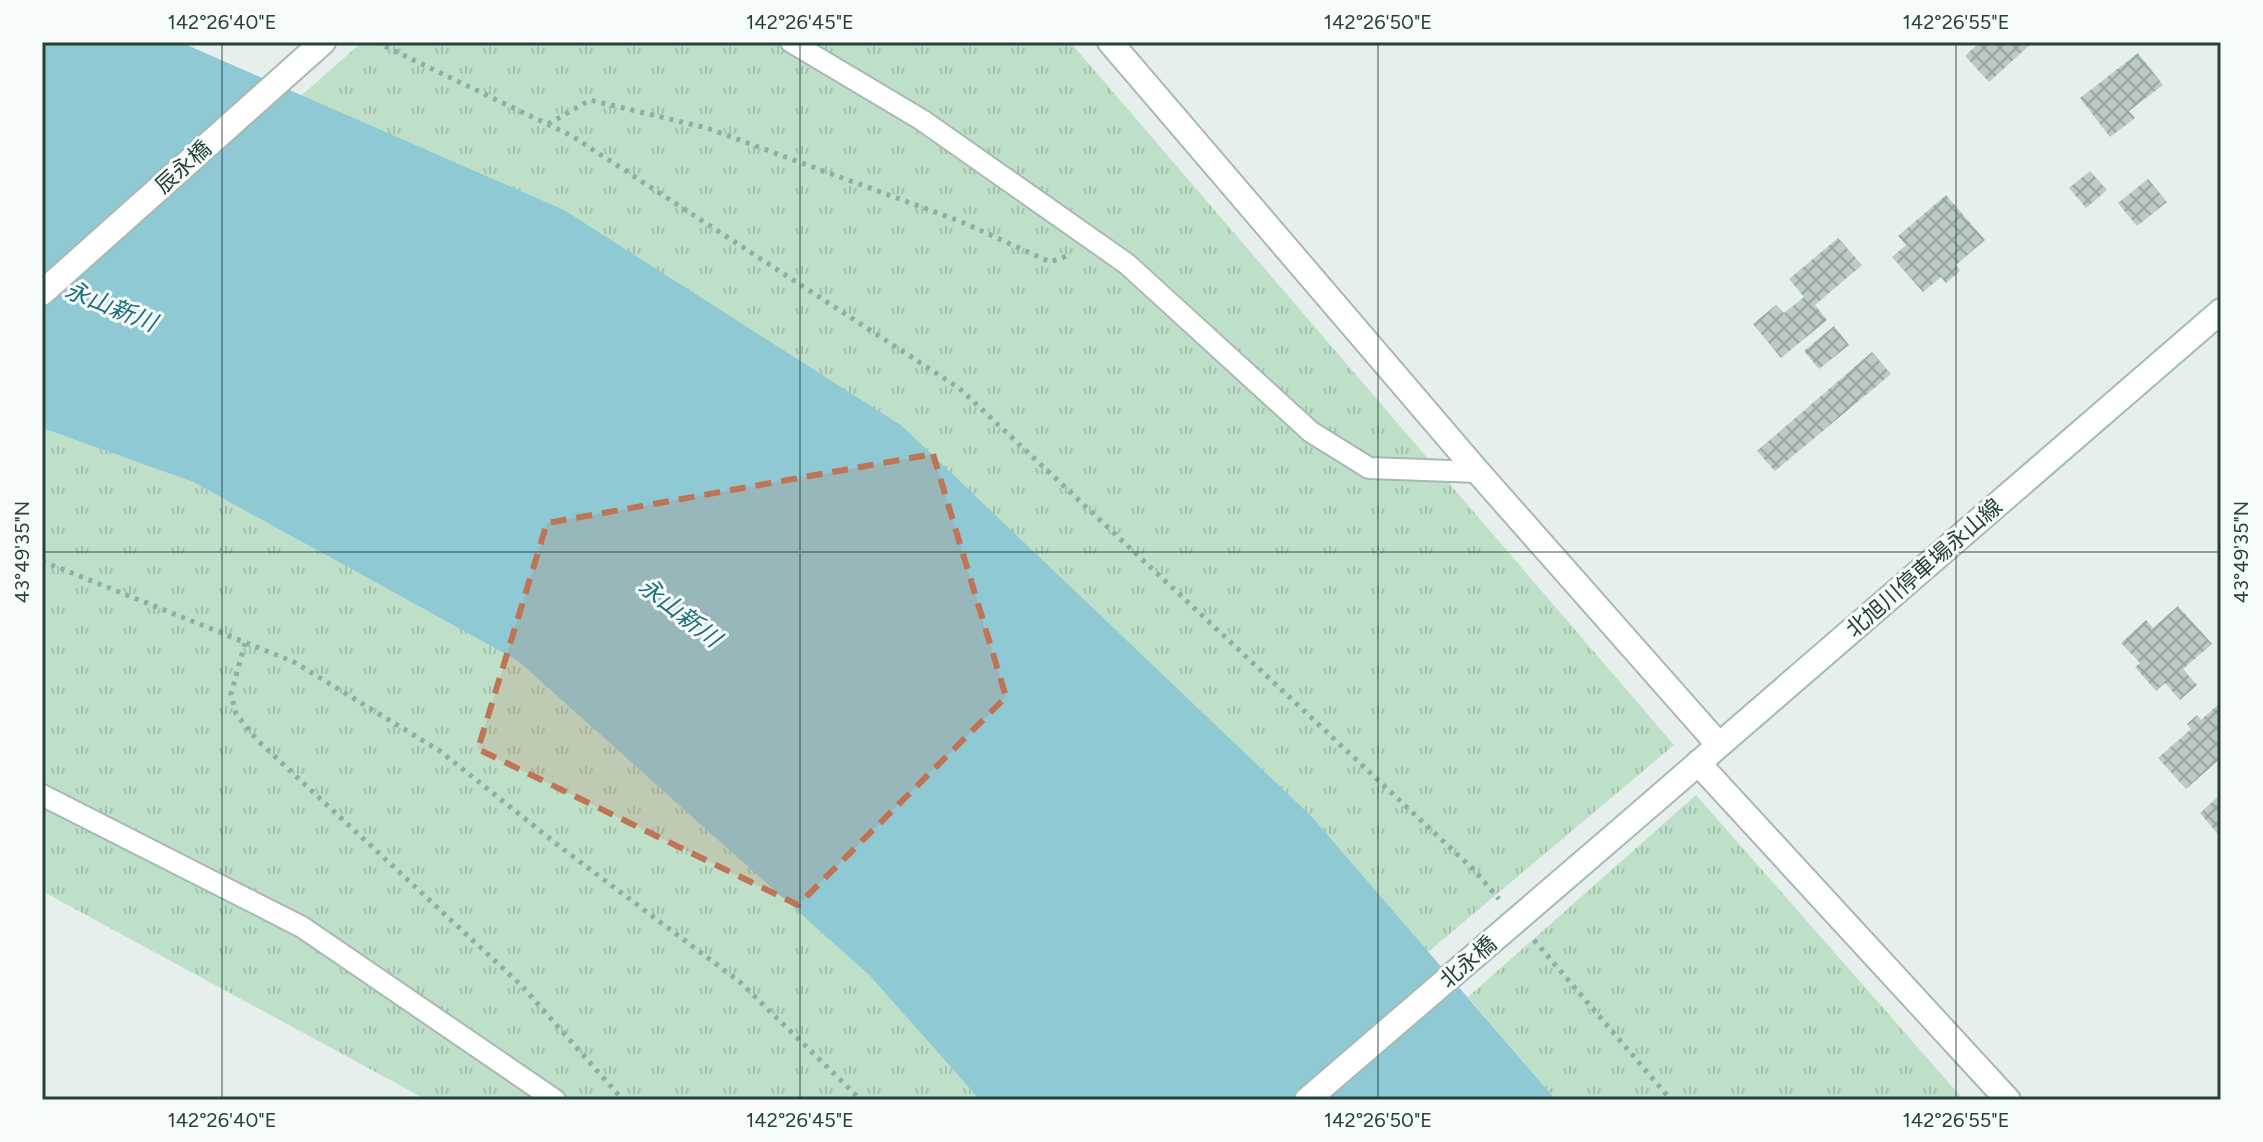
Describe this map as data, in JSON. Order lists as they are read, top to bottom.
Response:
{
  "streets": {
    "street": ["辰永橋", "北旭川停車場永山線", "北永橋"]
  },
  "crossings": [
    ["北旭川停車場永山線", "北永橋"]
  ],
  "water": ["永山新川"],
  "coordinates": [
    "142°26'40\"E",
    "142°26'45\"E",
    "142°26'50\"E",
    "142°26'55\"E",
    "43°49'35\"N"
  ]
}
